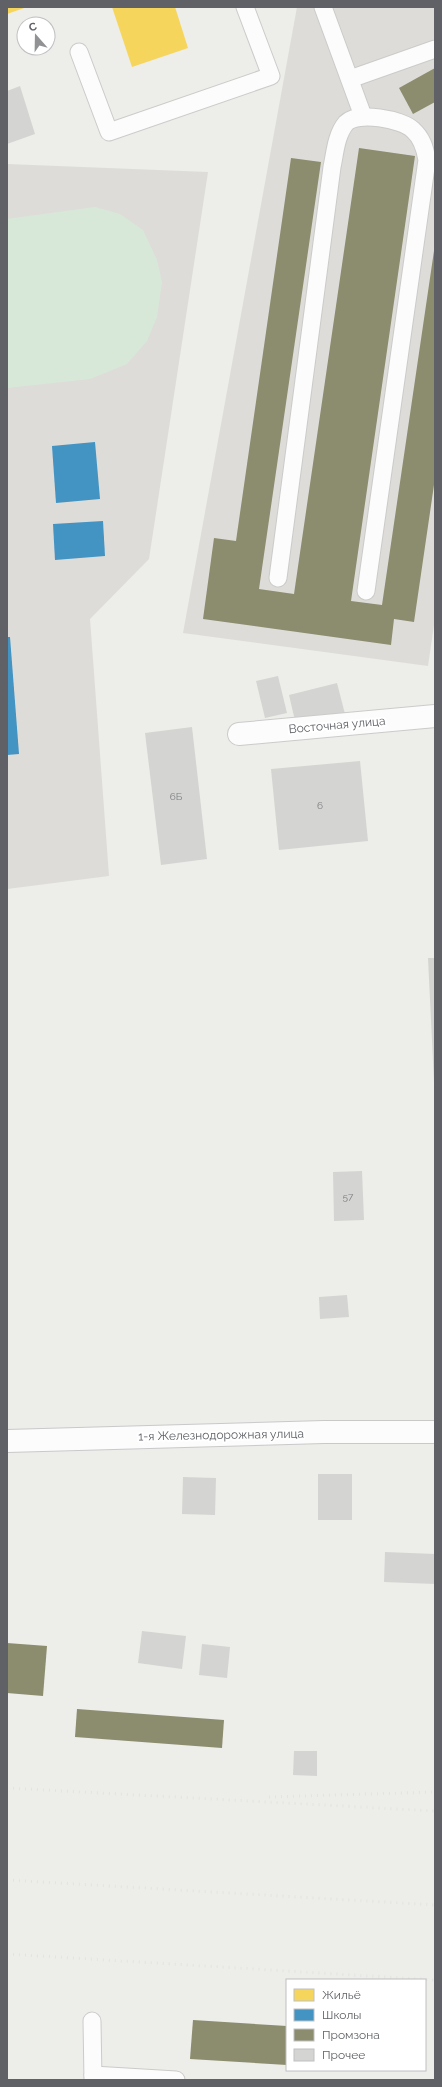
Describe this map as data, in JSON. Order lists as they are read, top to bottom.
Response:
{
  "streets": {
    "main road": ["Восточная улица", "1-я Железнодорожная улица"]
  },
  "house_numbers": ["6Б", "6", "57"],
  "legend": [
    "Жильё",
    "Школы",
    "Промзона",
    "Прочее"
  ],
  "north": "top"
}
